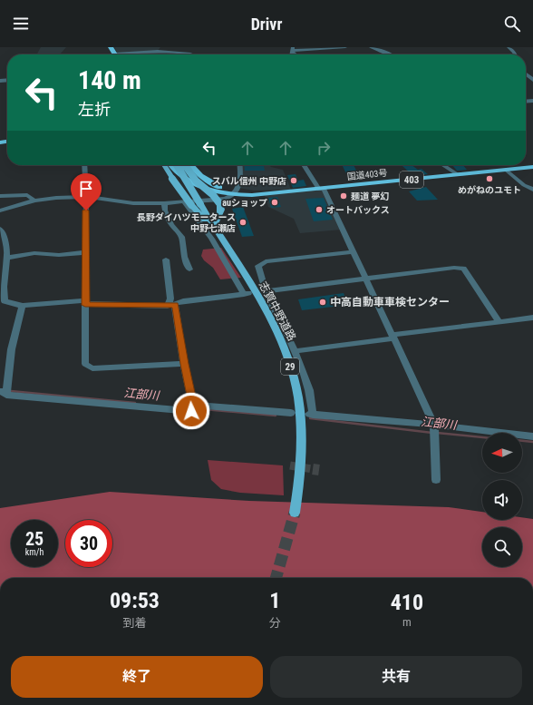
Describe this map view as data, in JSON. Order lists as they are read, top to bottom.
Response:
{
  "streets": {
    "highway": ["国道403号", "403"],
    "main road": ["志賀中野道路", "29"]
  },
  "crossings": [
    ["志賀中野道路", "29"]
  ],
  "water": ["江部川"],
  "places": [
    "めがねのユモト",
    "スバル信州 中野店",
    "麺道 夢幻",
    "auショップ",
    "オートバックス",
    "長野ダイハツモータース 中野七瀬店",
    "中高自動車車検センター"
  ],
  "north": "left",
  "page": {
    "header": "Drivr",
    "turn": ["140 m", "左折"],
    "speed": "25 km/h",
    "limit": "30",
    "eta": [
      "09:53",
      "到着",
      "1",
      "分",
      "410",
      "m"
    ],
    "buttons": ["終了", "共有"]
  }
}
